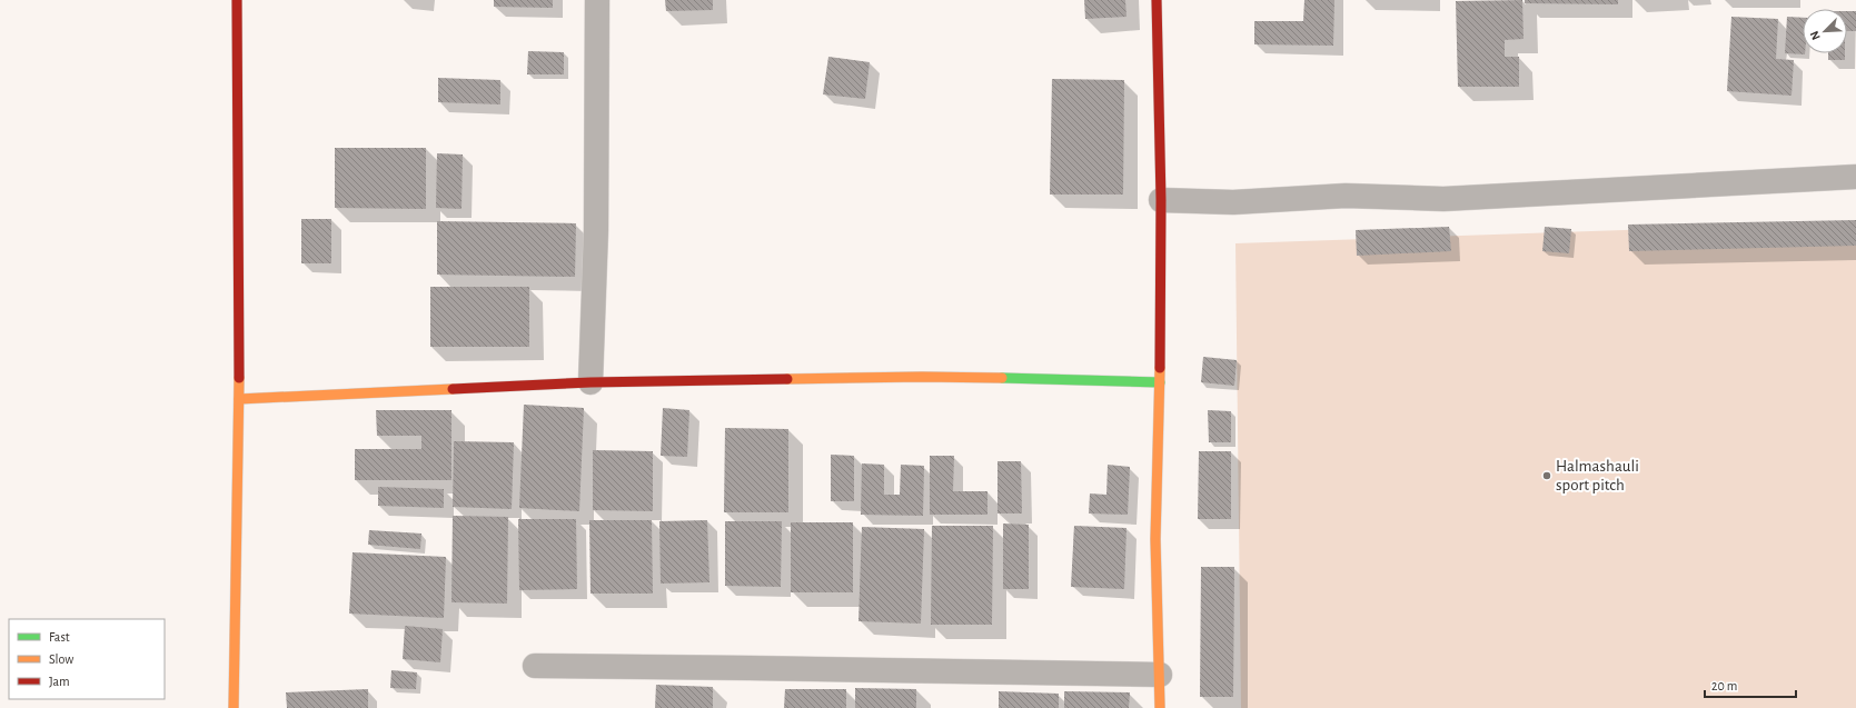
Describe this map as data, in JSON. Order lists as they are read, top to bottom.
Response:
{
  "places": ["Halmashauli sport pitch"],
  "legend": ["Fast", "Slow", "Jam"],
  "scale_bar": "20 m",
  "north": "bottom left"
}
